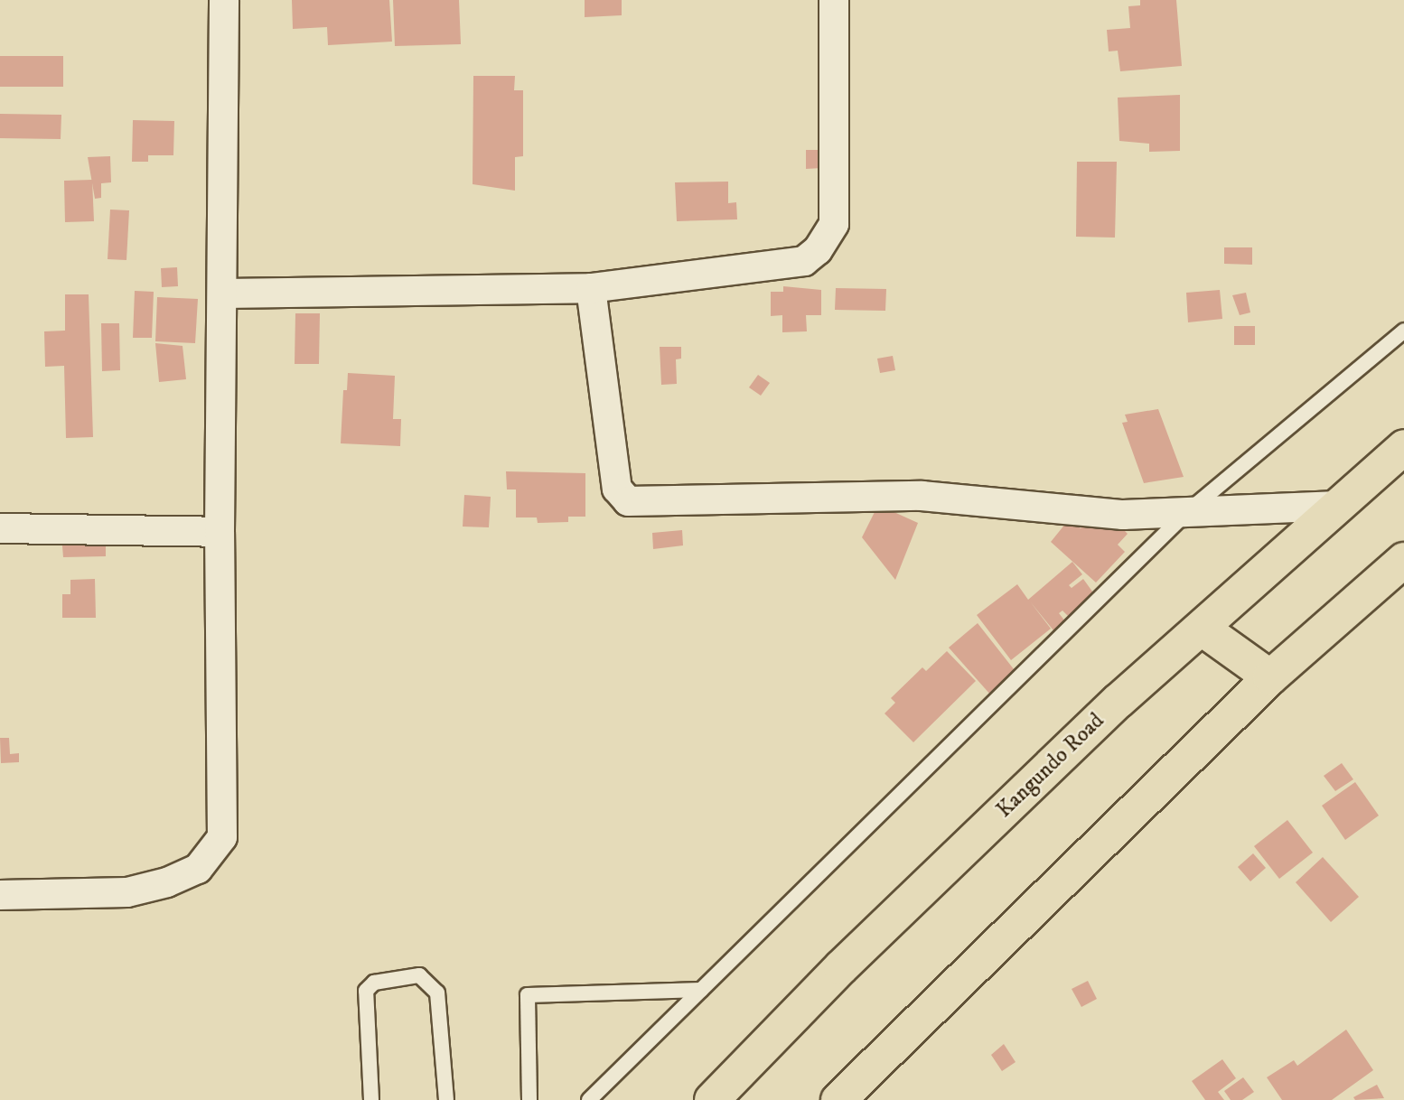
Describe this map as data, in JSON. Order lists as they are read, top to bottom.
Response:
{
  "streets": {
    "highway": ["Kangundo Road"]
  }
}
